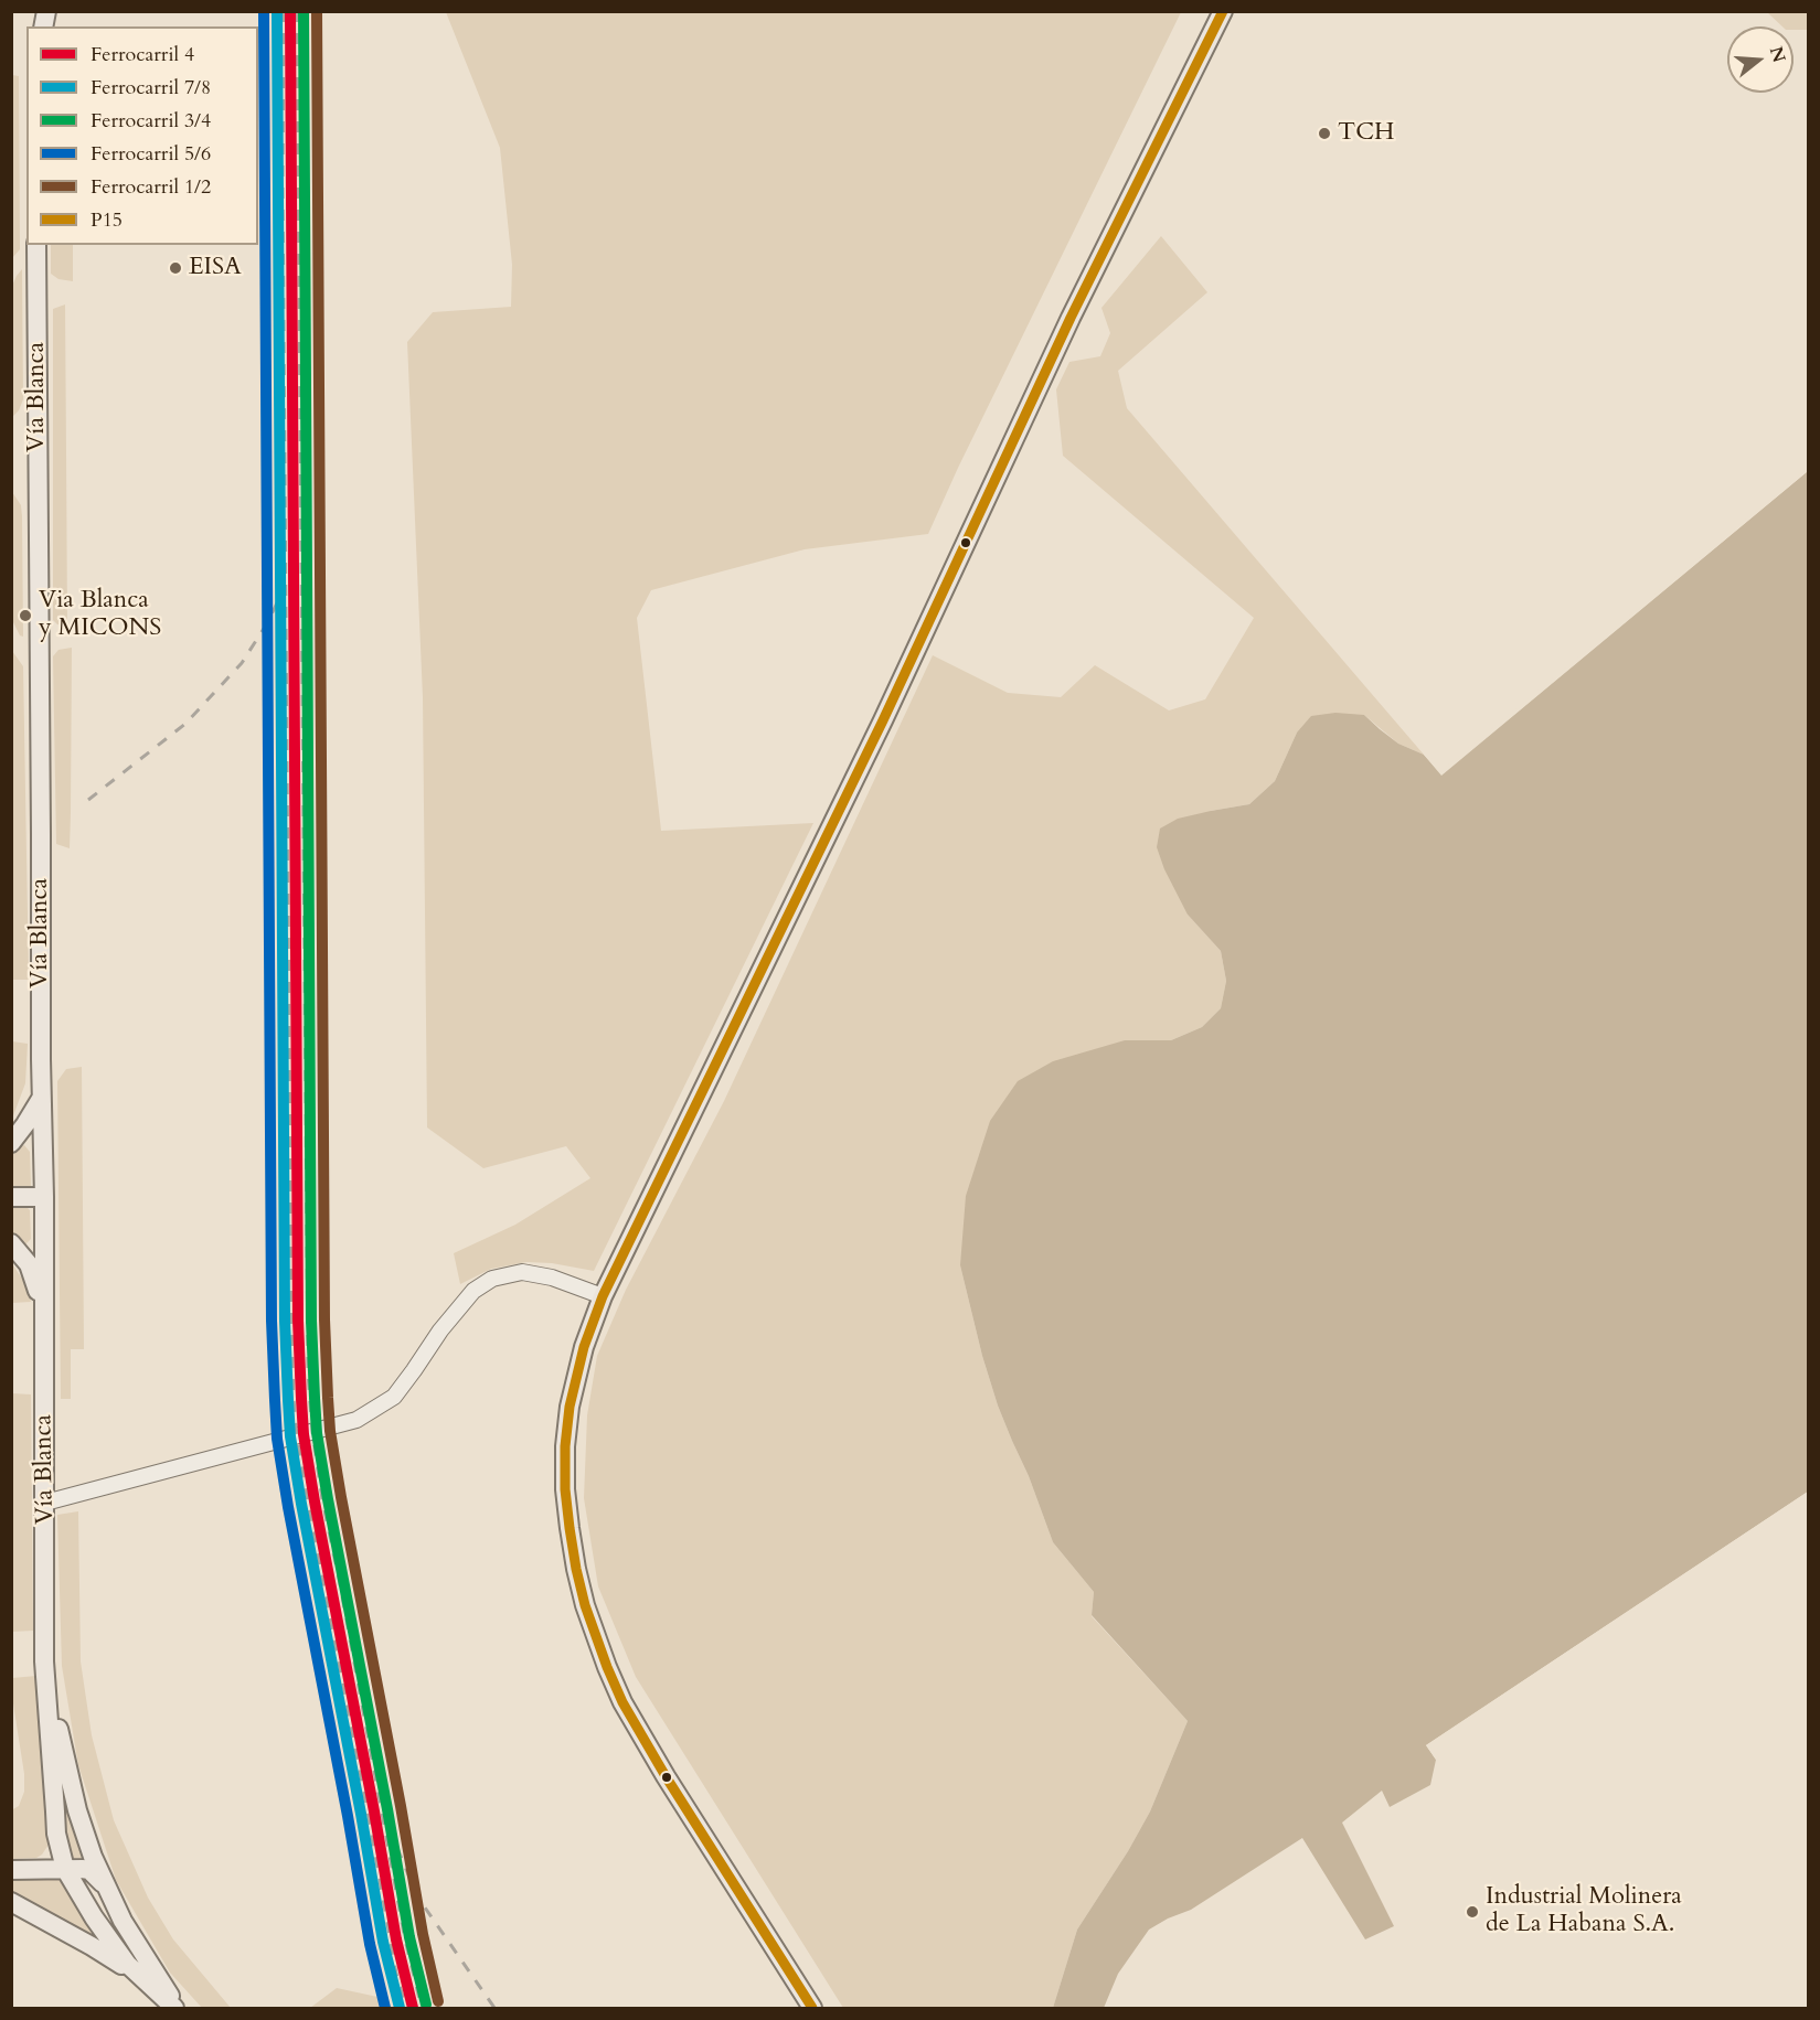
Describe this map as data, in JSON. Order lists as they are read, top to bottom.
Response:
{
  "streets": {
    "main road": ["Vía Blanca"]
  },
  "places": [
    "TCH",
    "EISA",
    "Via Blanca y MICONS",
    "Industrial Molinera de La Habana S.A."
  ],
  "lines": [
    "rail line 4",
    "rail line 7/8",
    "rail line 3/4",
    "rail line 5/6",
    "rail line 1/2",
    "transit line P15"
  ],
  "legend": [
    "Ferrocarril 4",
    "Ferrocarril 7/8",
    "Ferrocarril 3/4",
    "Ferrocarril 5/6",
    "Ferrocarril 1/2",
    "P15"
  ],
  "north": "right"
}
